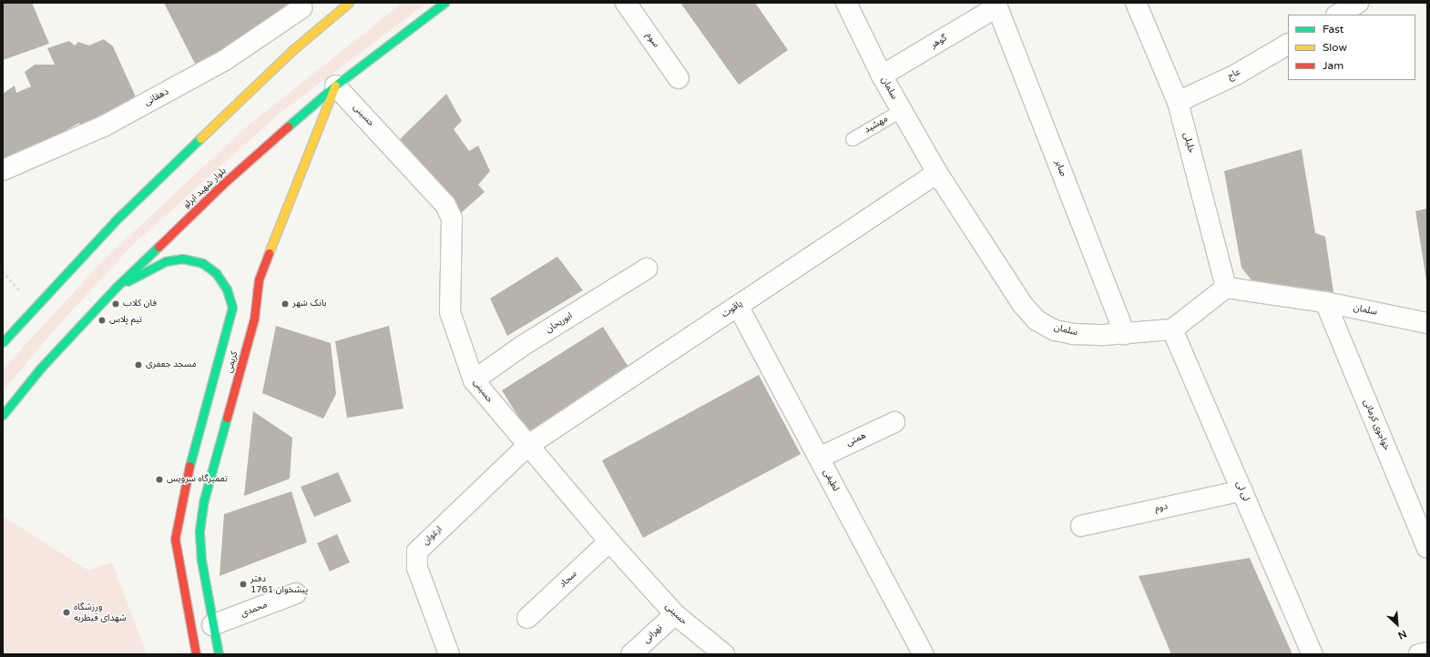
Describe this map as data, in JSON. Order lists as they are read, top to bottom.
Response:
{
  "streets": {
    "main road": ["بلوار شهید ایرلو", "کریمی"],
    "street": [
      "سوم",
      "گوهر",
      "عاج",
      "سلمان",
      "دهقانی",
      "حسینی",
      "خلیلی",
      "صابر",
      "یاقوت",
      "ابوریحان",
      "خواجوی کرمانی",
      "همتی",
      "لطیفی",
      "لی لی",
      "دوم",
      "ارغوان",
      "سجاد",
      "محمدی",
      "تهرانی"
    ],
    "lane": ["مهشید"]
  },
  "crossings": [
    ["گوهر", "سلمان"],
    ["گوهر", "صابر"],
    ["عاج", "خلیلی"],
    ["سلمان", "مهشید"],
    ["سلمان", "خلیلی"],
    ["سلمان", "صابر"],
    ["سلمان", "یاقوت"],
    ["سلمان", "خواجوی کرمانی"],
    ["سلمان", "لی لی"],
    ["حسینی", "بلوار شهید ایرلو"],
    ["حسینی", "یاقوت"],
    ["حسینی", "ابوریحان"],
    ["حسینی", "کریمی"],
    ["حسینی", "ارغوان"],
    ["حسینی", "سجاد"],
    ["حسینی", "تهرانی"],
    ["بلوار شهید ایرلو", "کریمی"],
    ["یاقوت", "لطیفی"],
    ["یاقوت", "ارغوان"],
    ["کریمی", "محمدی"],
    ["همتی", "لطیفی"],
    ["لی لی", "دوم"]
  ],
  "places": [
    "فان کلاب",
    "بانک شهر",
    "تیم پلاس",
    "مسجد جعفری",
    "تعمیرگاه سرویس",
    "دفتر پیشخوان 1761",
    "ورزشگاه شهدای قیطریه"
  ],
  "legend": ["Fast", "Slow", "Jam"],
  "north": "bottom right"
}
